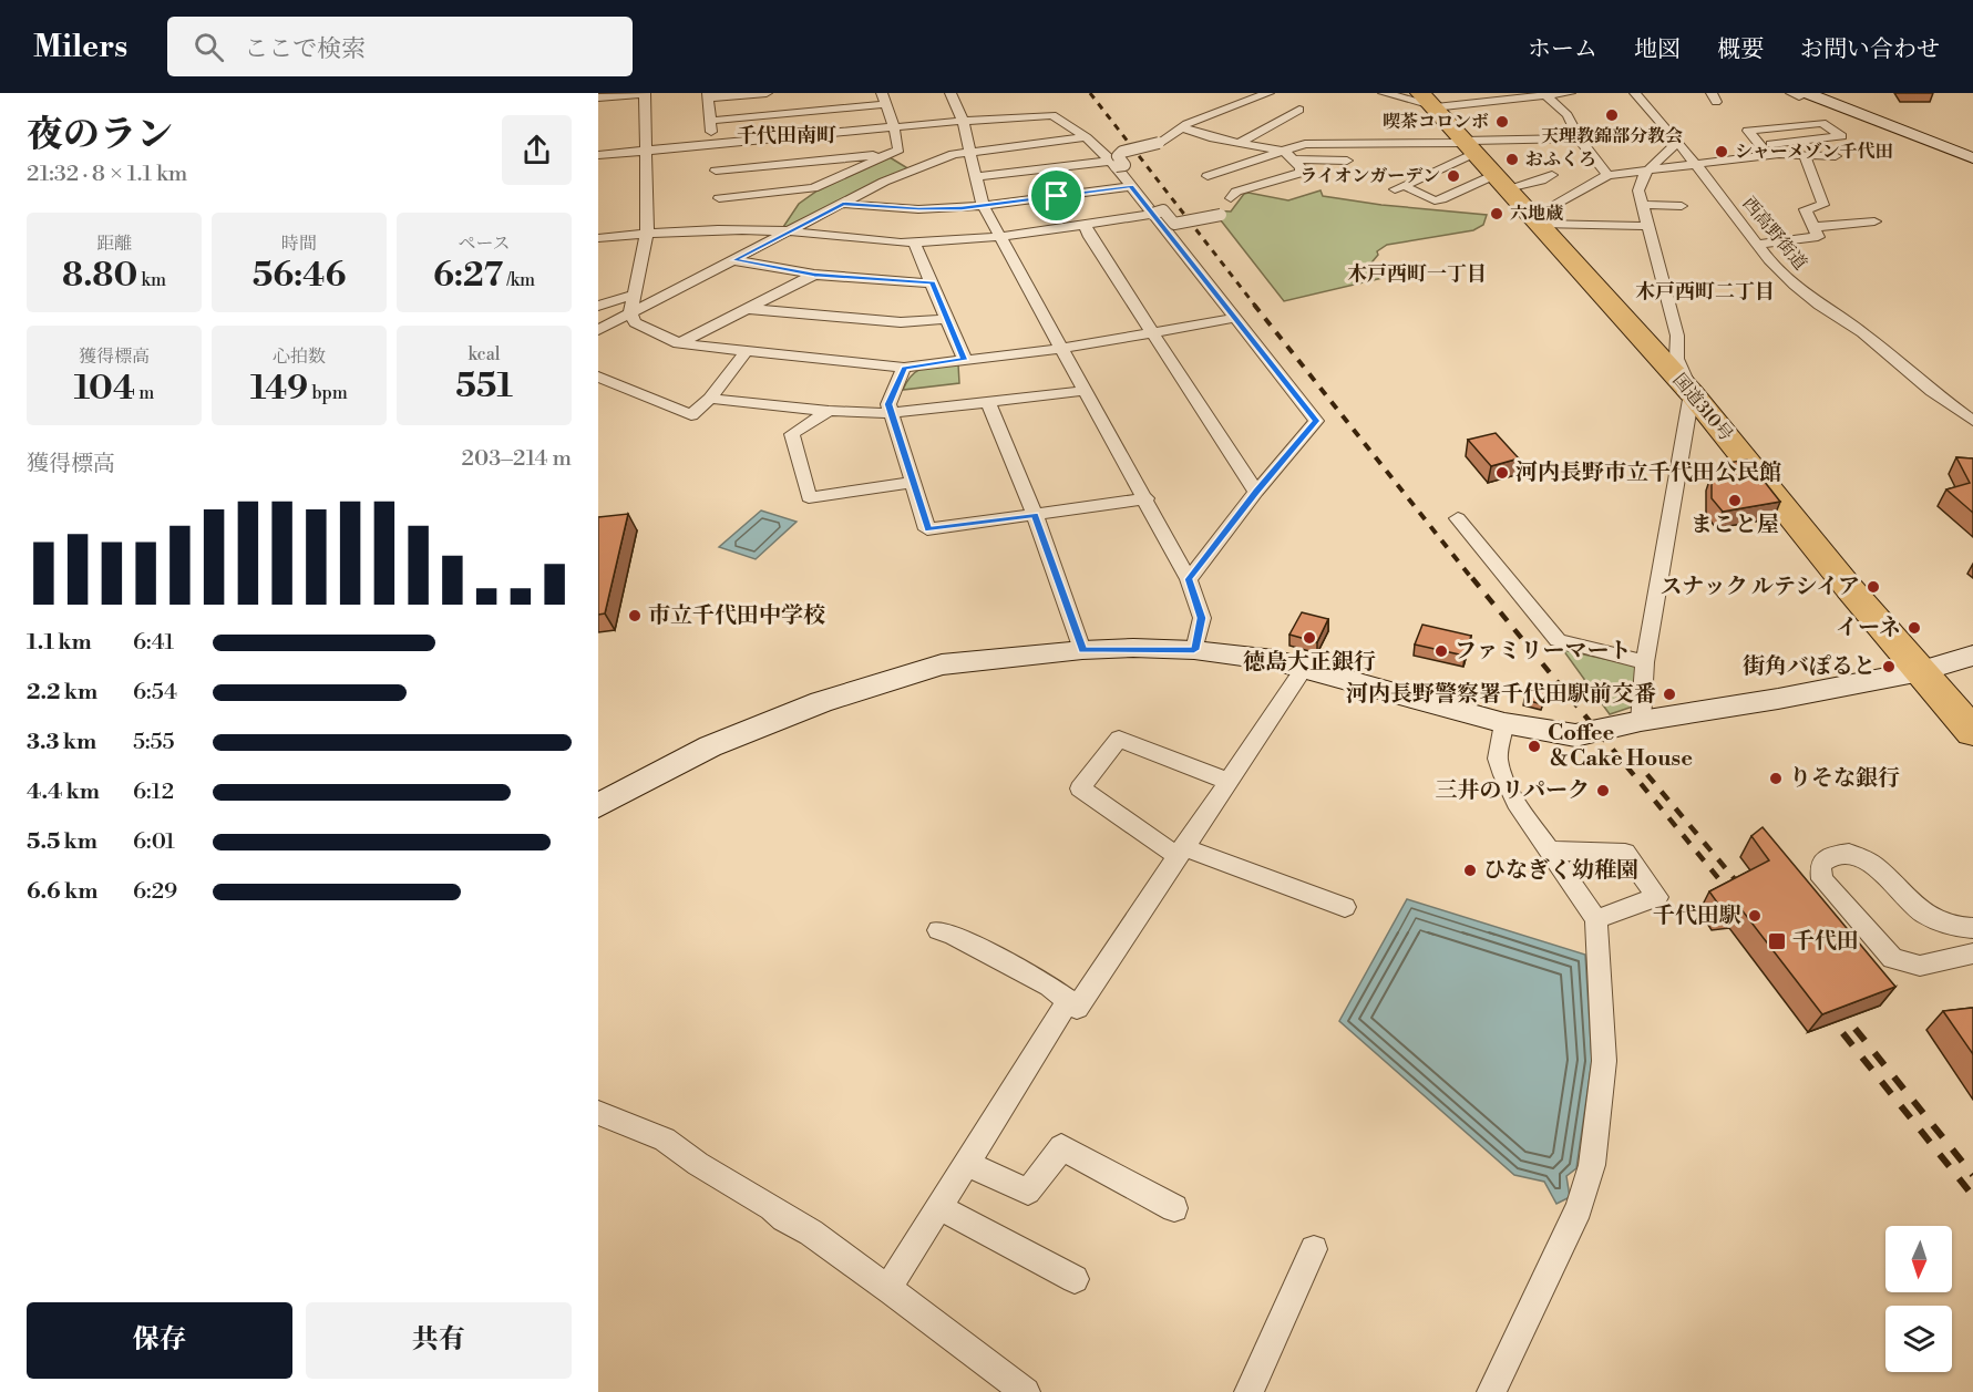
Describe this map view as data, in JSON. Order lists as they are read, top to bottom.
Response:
{
  "streets": {
    "highway": ["国道310号"],
    "street": ["西高野街道"]
  },
  "districts": ["千代田南町", "木戸西町一丁目", "木戸西町二丁目"],
  "places": {
    "other": [
      "天理教錦部分教会",
      "喫茶コロンボ",
      "シャーメゾン千代田",
      "おふくろ",
      "ライオンガーデン",
      "六地蔵",
      "河内長野市立千代田公民館",
      "まこと屋",
      "スナック ルテシイア",
      "市立千代田中学校",
      "イーネ",
      "徳島大正銀行",
      "ファミリーマート",
      "街角バぽると",
      "河内長野警察署千代田駅前交番",
      "Coffee ＆Cake House",
      "りそな銀行",
      "三井のリパーク",
      "ひなぎく幼稚園",
      "千代田駅"
    ],
    "transit": ["千代田"]
  },
  "north": "bottom",
  "page": {
    "header": "Milers",
    "search": "ここで検索",
    "nav": [
      "ホーム",
      "地図",
      "概要",
      "お問い合わせ"
    ],
    "heading": ["夜のラン", "21:32 · 8 × 1.1 km"],
    "stats": [
      ["距離", "8.80 km"],
      ["時間", "56:46"],
      ["ペース", "6:27 /km"],
      ["獲得標高", "104 m"],
      ["心拍数", "149 bpm"],
      ["kcal", "551"]
    ],
    "chart": ["獲得標高", "203–214 m"],
    "list": [
      {
        "name": "1.1 km",
        "note": "6:41"
      },
      {
        "name": "2.2 km",
        "note": "6:54"
      },
      {
        "name": "3.3 km",
        "note": "5:55"
      },
      {
        "name": "4.4 km",
        "note": "6:12"
      },
      {
        "name": "5.5 km",
        "note": "6:01"
      },
      {
        "name": "6.6 km",
        "note": "6:29"
      }
    ],
    "buttons": ["保存", "共有"]
  }
}
